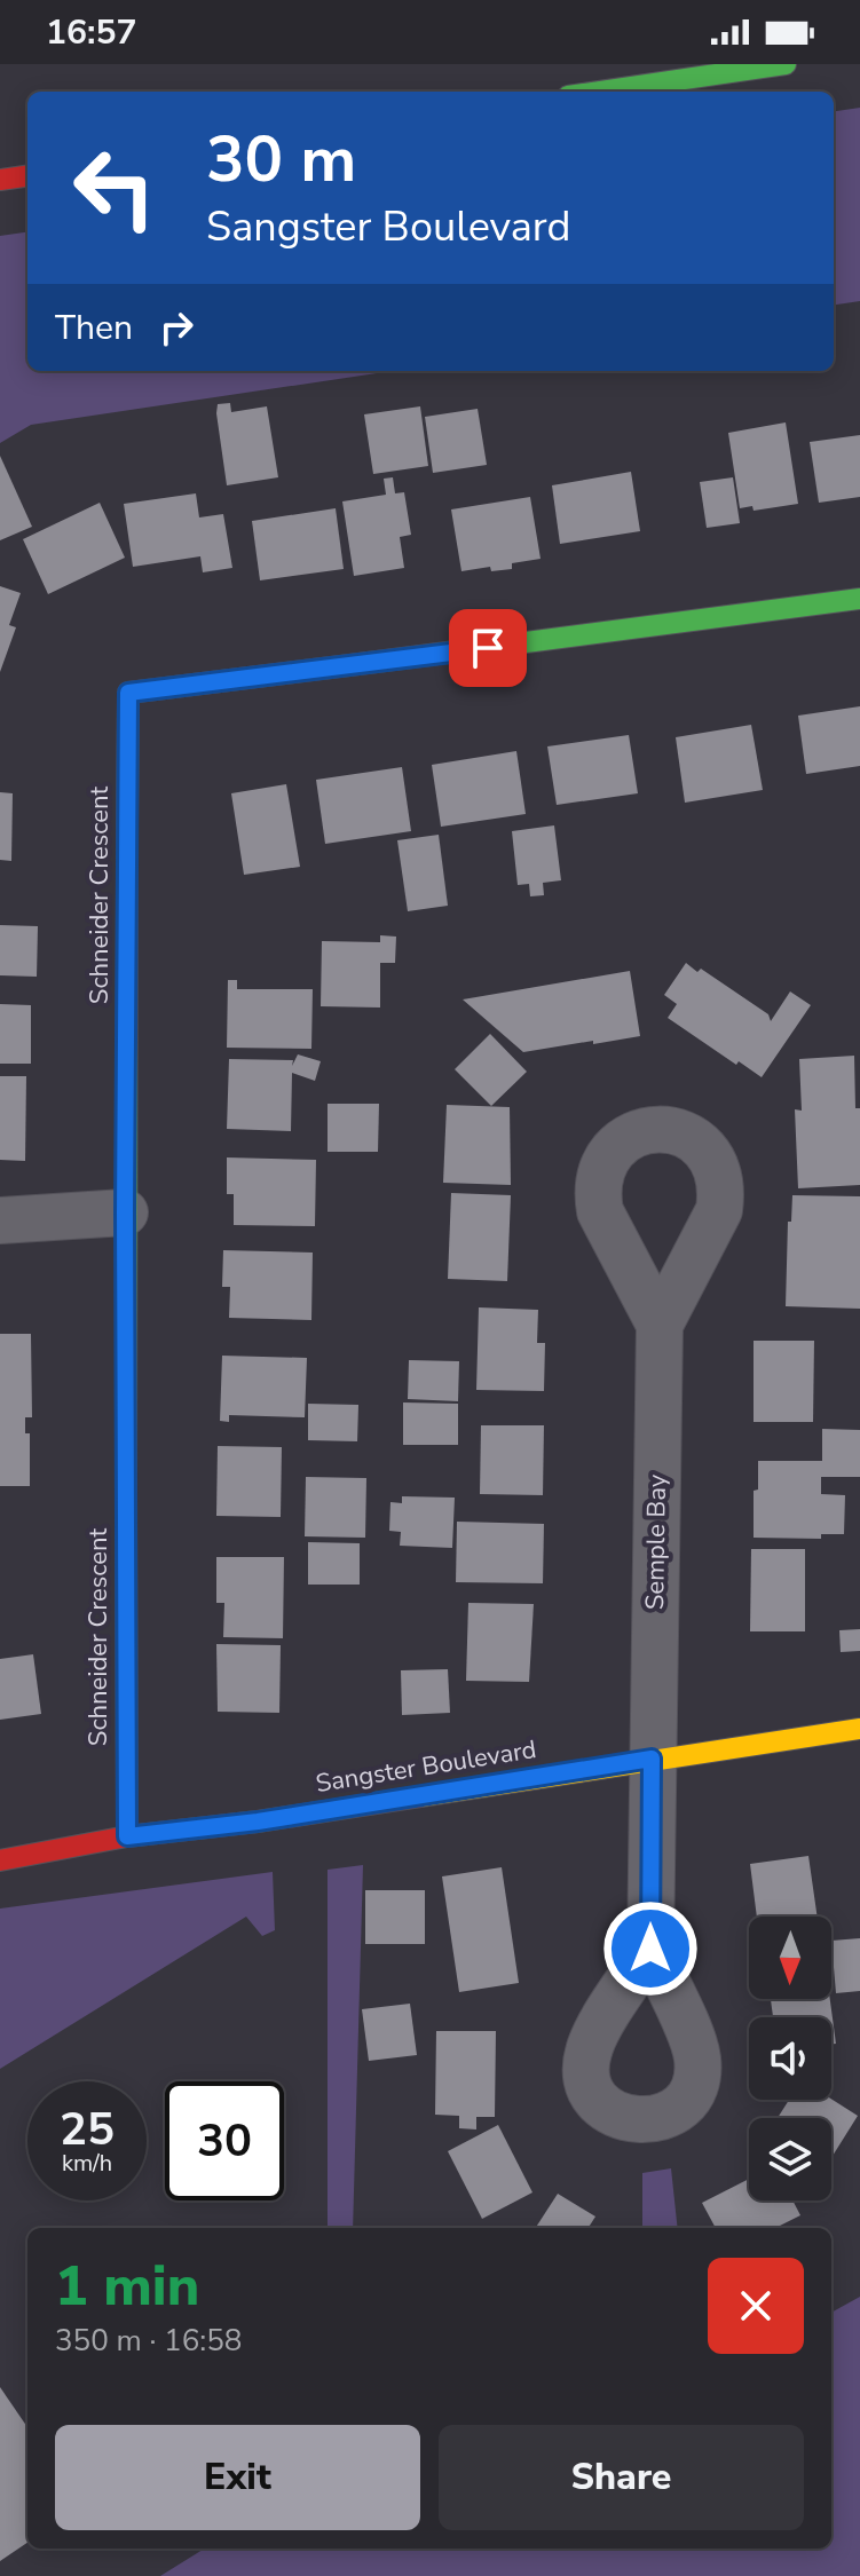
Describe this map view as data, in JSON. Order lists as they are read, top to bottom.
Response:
{
  "streets": {
    "main road": ["Schneider Crescent", "Sangster Boulevard"],
    "street": ["Semple Bay"]
  },
  "crossings": [
    ["Schneider Crescent", "Sangster Boulevard"],
    ["Semple Bay", "Sangster Boulevard"]
  ],
  "north": "bottom",
  "page": {
    "status": "16:57",
    "turn": ["30 m", "Sangster Boulevard"],
    "then": "Then",
    "speed": "25 km/h",
    "limit": "30",
    "heading": ["1 min", "350 m · 16:58"],
    "buttons": ["Exit", "Share"]
  }
}
